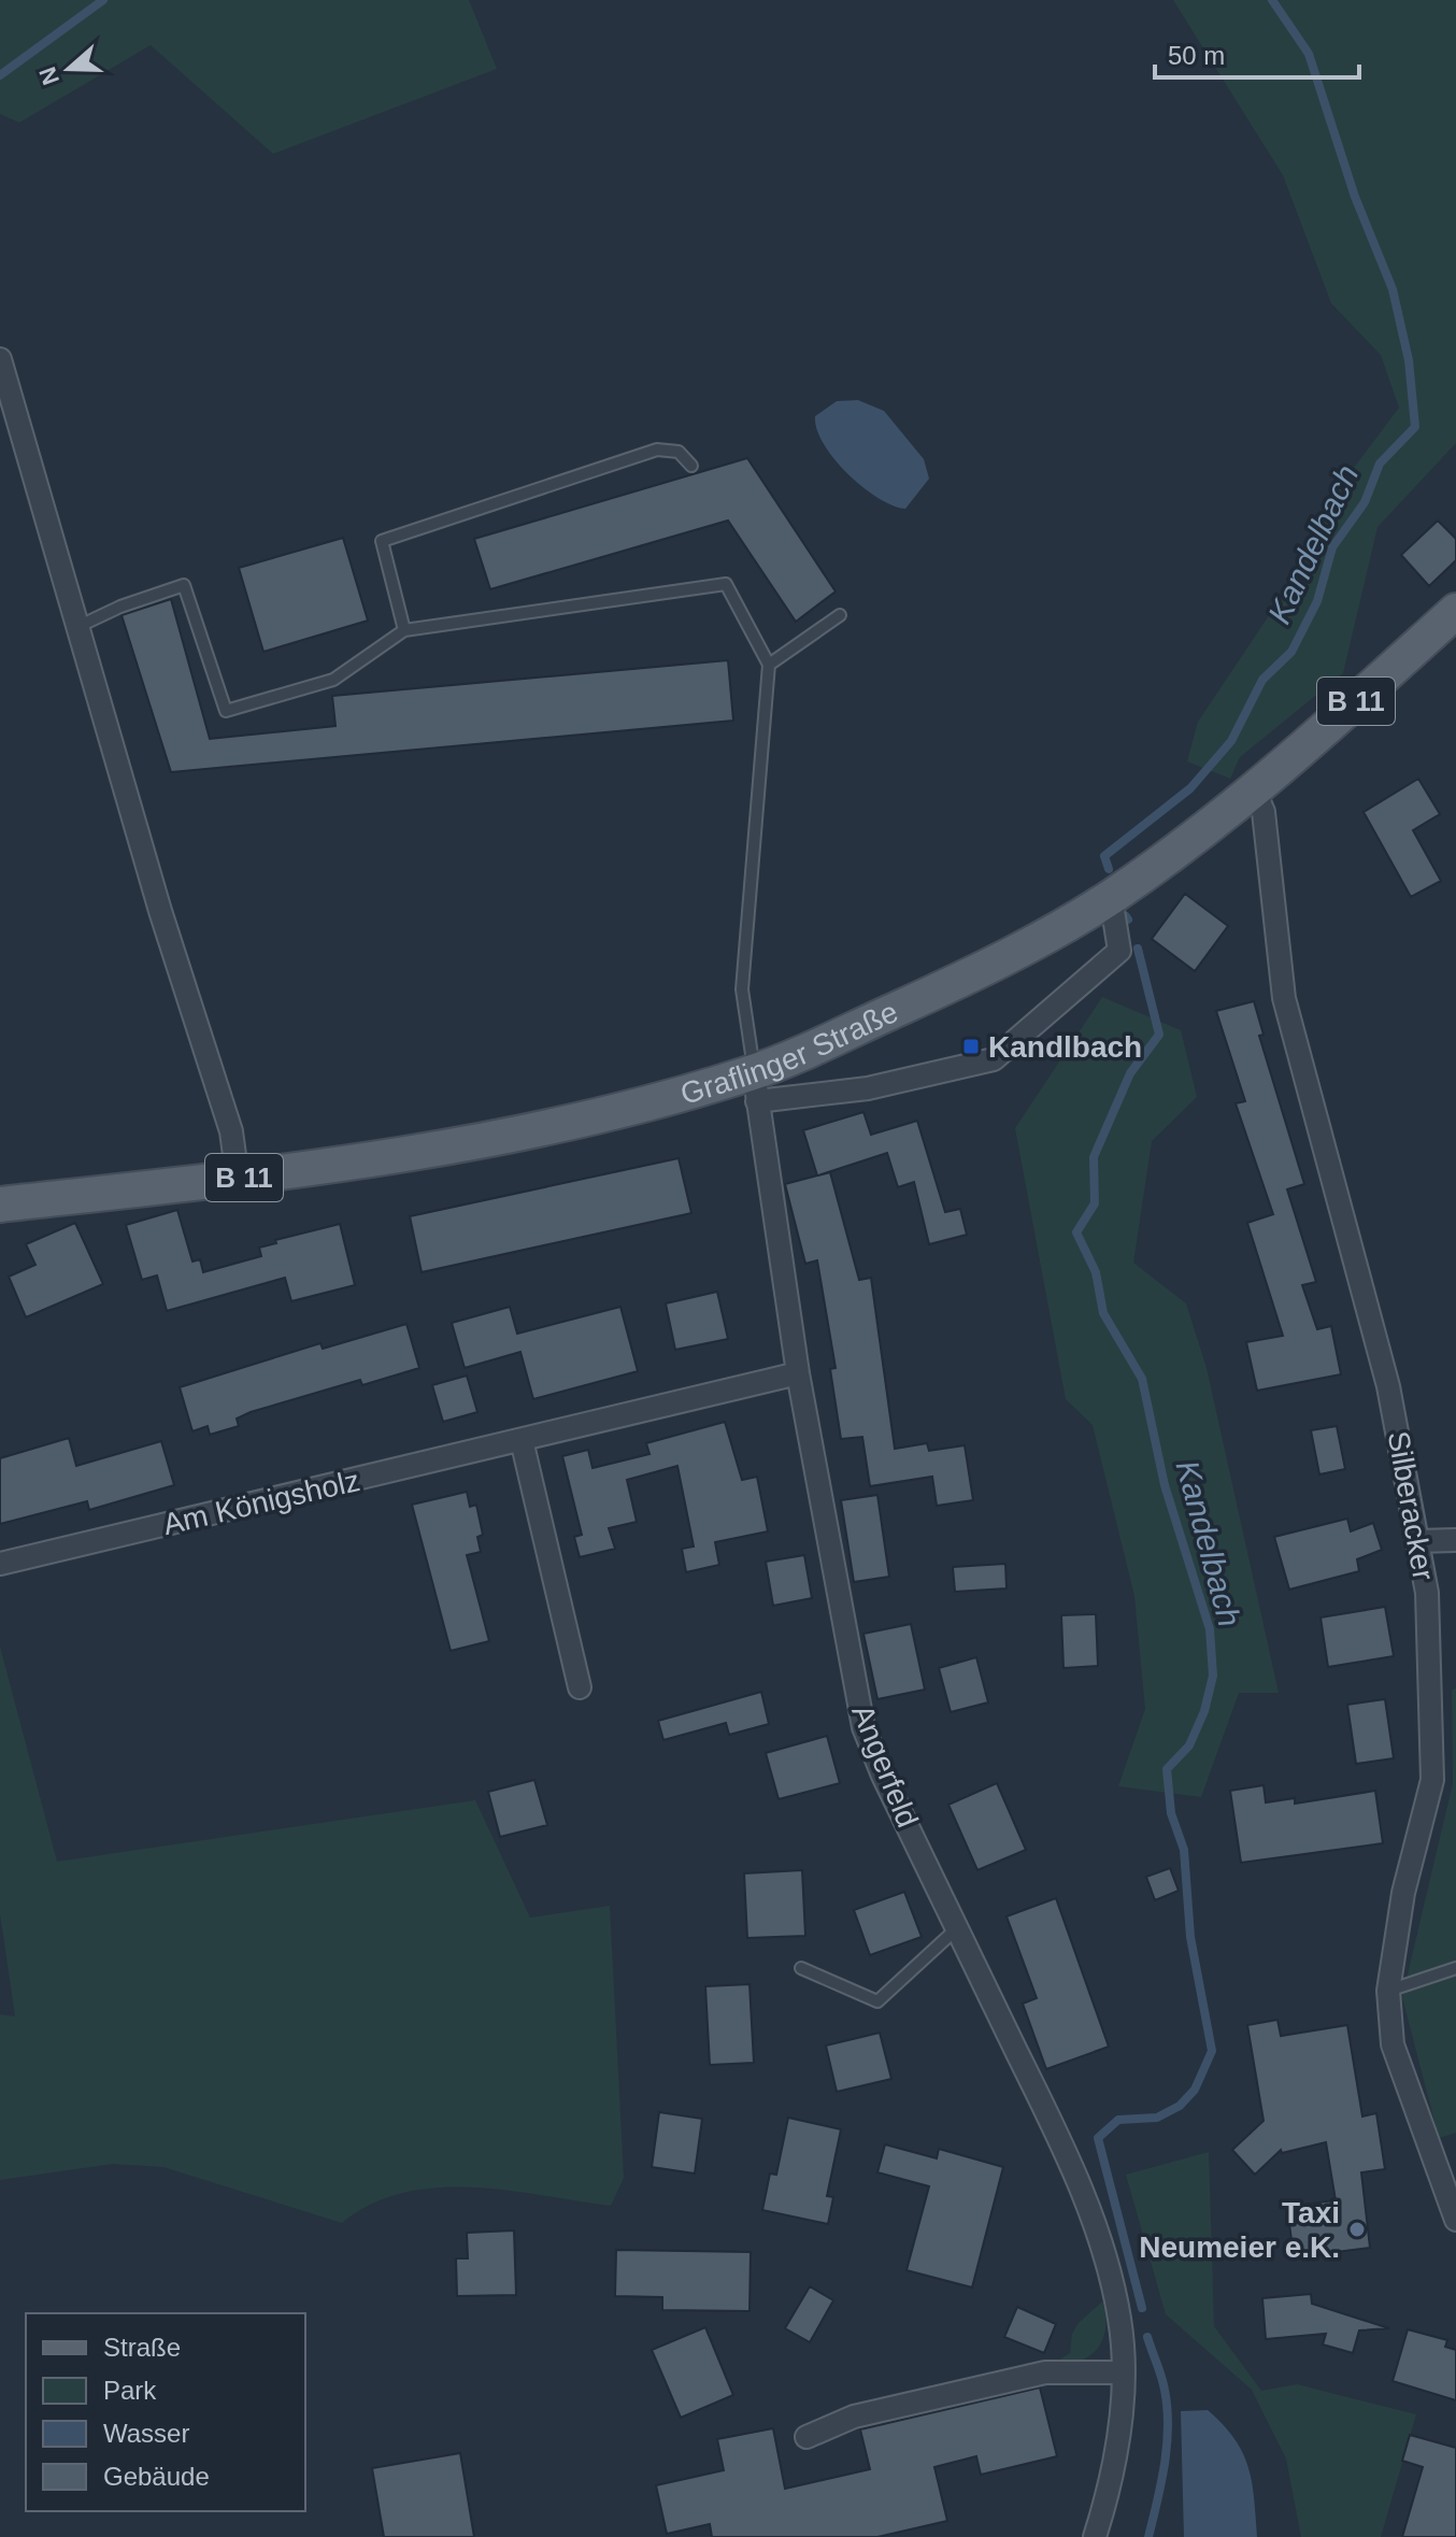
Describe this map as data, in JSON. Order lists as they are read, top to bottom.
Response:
{
  "streets": {
    "main road": ["B 11", "Graflinger Straße"],
    "street": ["Am Königsholz", "Silberacker", "Angerfeld"]
  },
  "crossings": [
    ["Graflinger Straße", "Silberacker"],
    ["Graflinger Straße", "Angerfeld"],
    ["Am Königsholz", "Angerfeld"]
  ],
  "water": ["Kandelbach"],
  "places": {
    "transit": ["Kandlbach"],
    "other": ["Taxi Neumeier e.K."]
  },
  "legend": [
    "Straße",
    "Park",
    "Wasser",
    "Gebäude"
  ],
  "scale_bar": "50 m",
  "north": "left"
}
